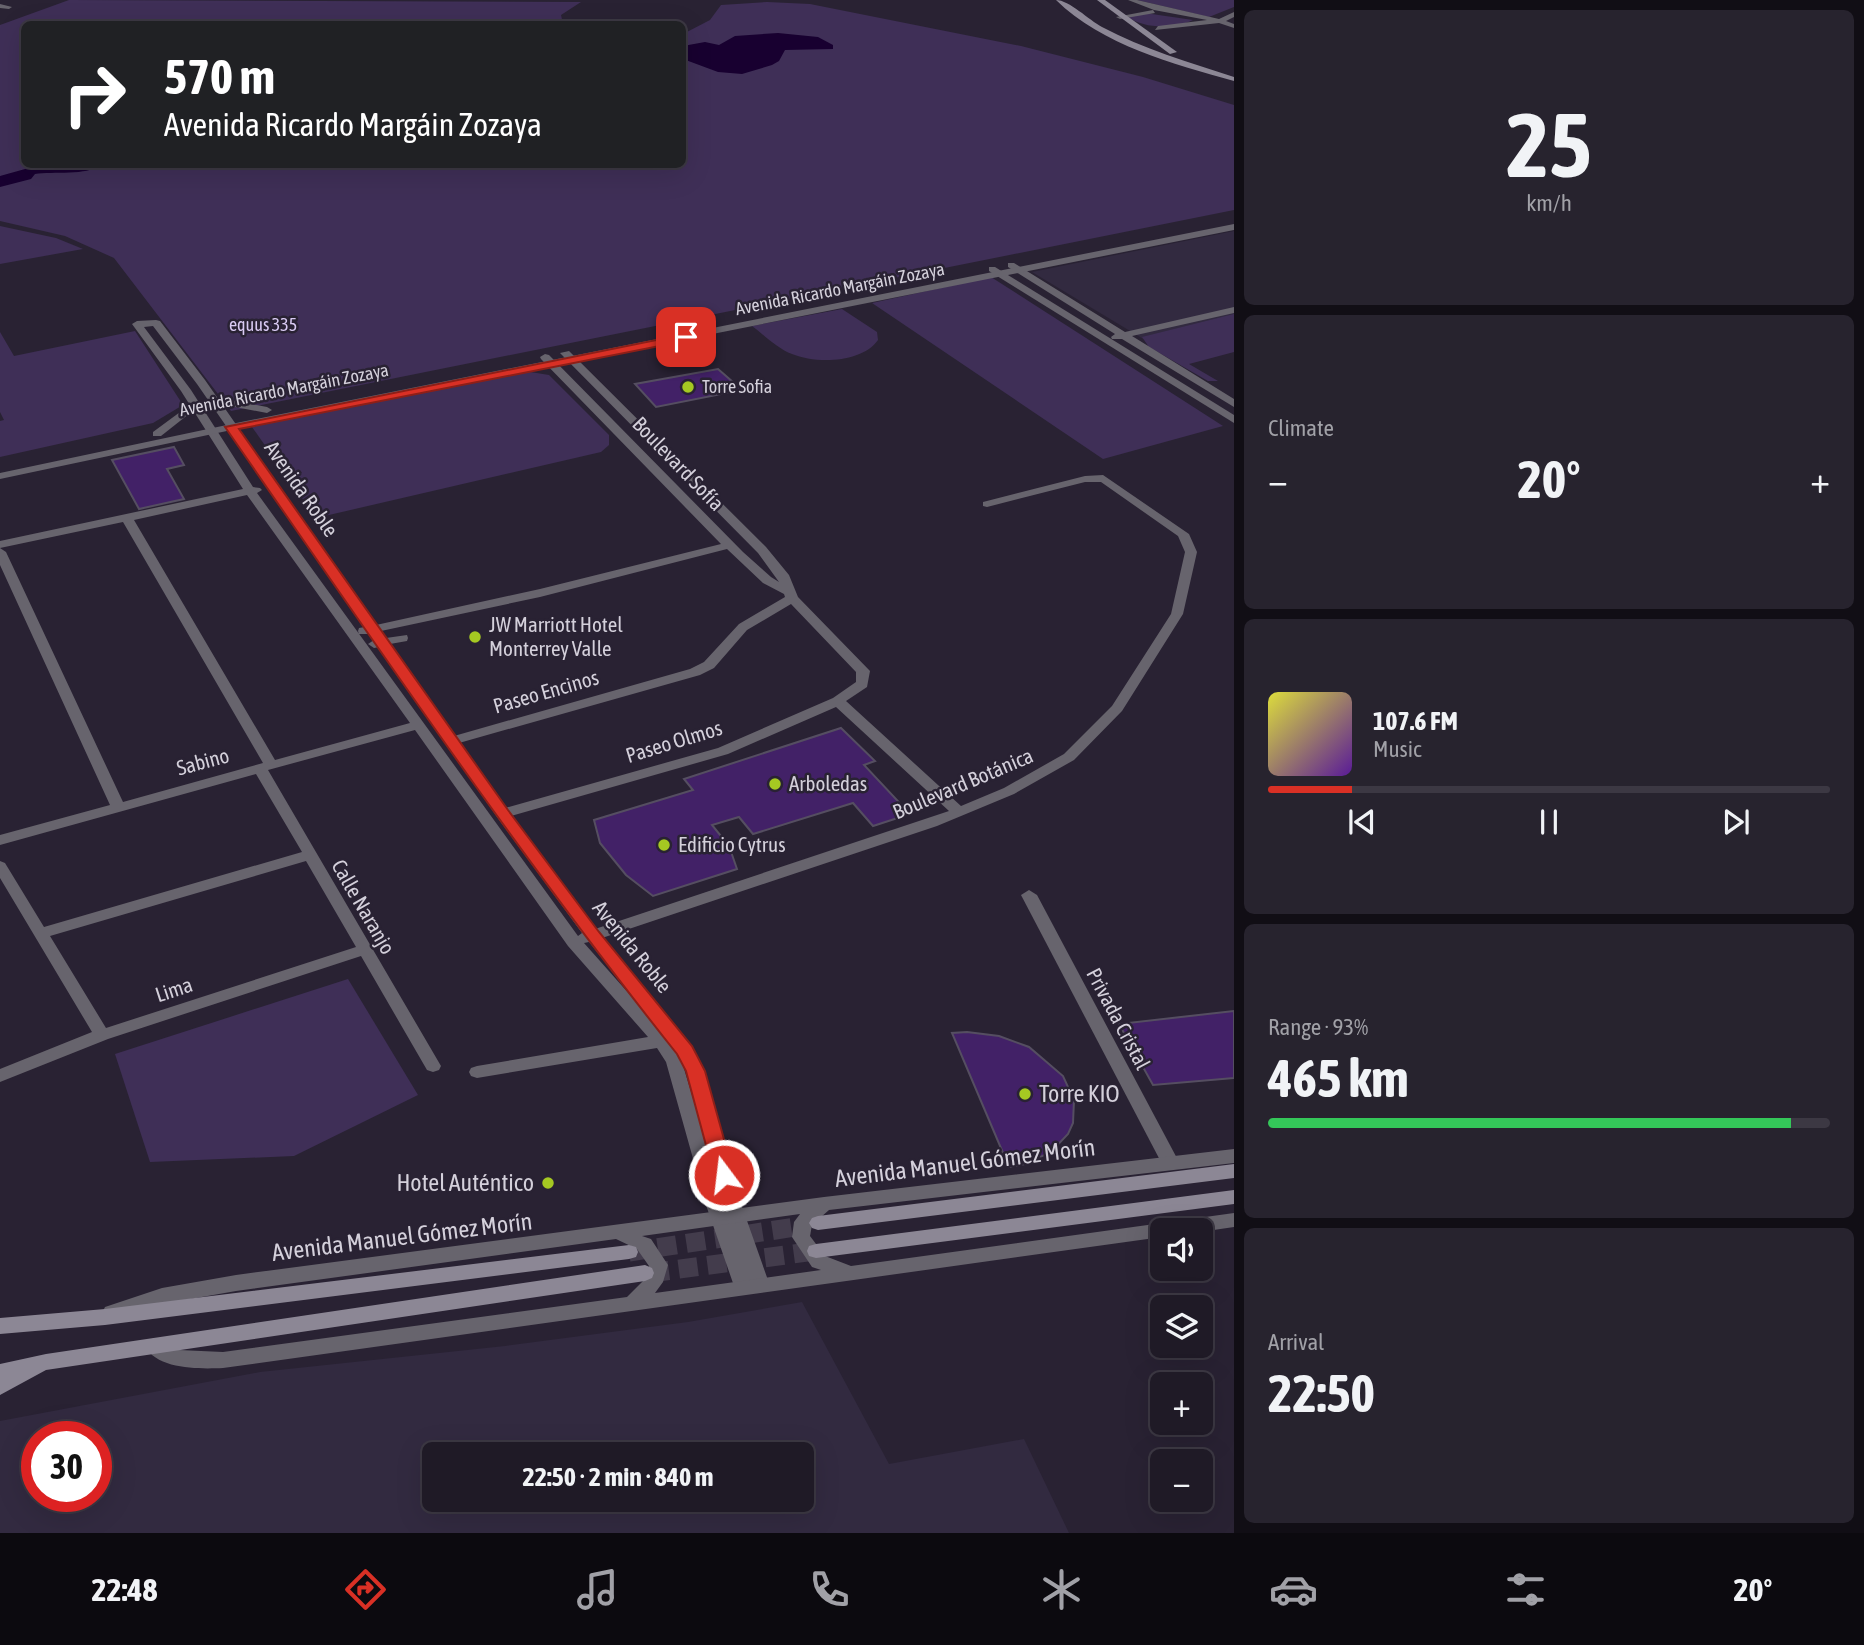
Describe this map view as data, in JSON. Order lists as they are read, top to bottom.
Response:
{
  "streets": {
    "main road": ["Avenida Manuel Gómez Morín"],
    "street": [
      "Avenida Ricardo Margáin Zozaya",
      "Boulevard Sofía",
      "Avenida Roble",
      "Paseo Encinos",
      "Paseo Olmos",
      "Sabino",
      "Boulevard Botánica",
      "Calle Naranjo",
      "Lima",
      "Privada Cristal"
    ]
  },
  "crossings": [
    ["Avenida Ricardo Margáin Zozaya", "Boulevard Sofía"],
    ["Avenida Ricardo Margáin Zozaya", "Avenida Roble"],
    ["Boulevard Sofía", "Paseo Encinos"],
    ["Boulevard Sofía", "Paseo Olmos"],
    ["Avenida Roble", "Paseo Encinos"],
    ["Avenida Roble", "Paseo Olmos"],
    ["Avenida Roble", "Sabino"],
    ["Avenida Roble", "Boulevard Botánica"],
    ["Avenida Roble", "Avenida Manuel Gómez Morín"],
    ["Sabino", "Calle Naranjo"],
    ["Calle Naranjo", "Lima"],
    ["Privada Cristal", "Avenida Manuel Gómez Morín"]
  ],
  "parks": ["equus 335"],
  "places": [
    "Torre Sofia",
    "JW Marriott Hotel Monterrey Valle",
    "Arboledas",
    "Edificio Cytrus",
    "Torre KIO",
    "Hotel Auténtico"
  ],
  "page": {
    "tile": [
      ["25", "km/h"],
      "Climate",
      ["Range · 93%", "465 km"],
      ["Arrival", "22:50"]
    ],
    "turn": ["570 m", "Avenida Ricardo Margáin Zozaya"],
    "heat": ["−", "20°", "+"],
    "song": ["107.6 FM", "Music"],
    "map_buttons": ["+", "−"],
    "limit": "30",
    "trip": "22:50 · 2 min · 840 m",
    "tabs": ["22:48", "20°"]
  }
}
